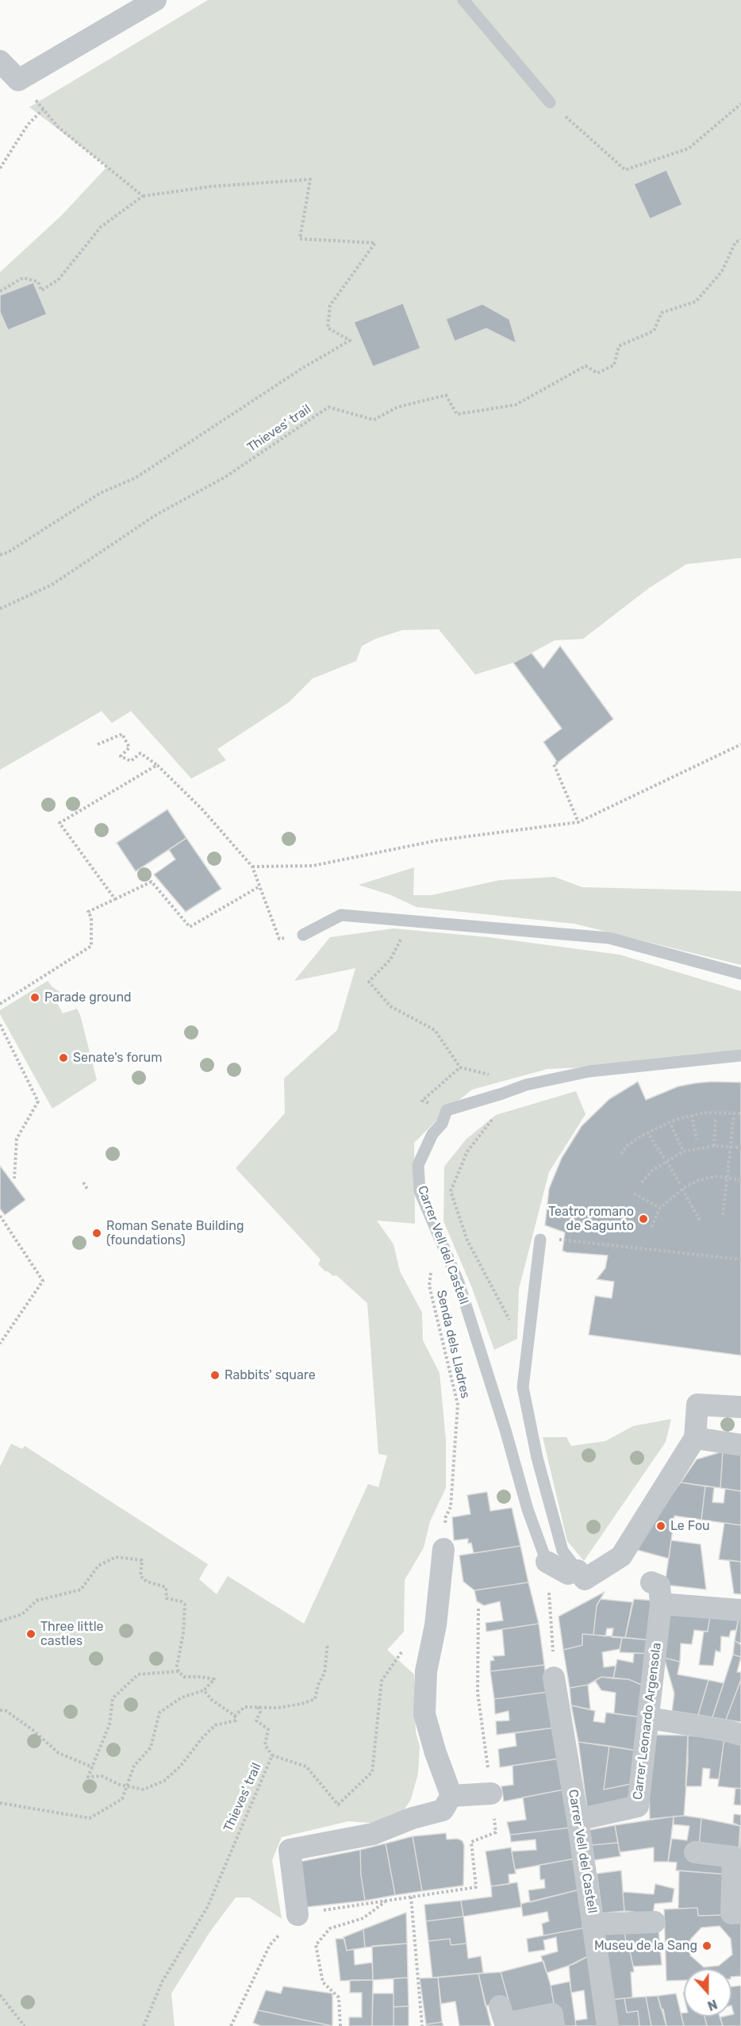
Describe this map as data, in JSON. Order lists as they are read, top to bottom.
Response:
{
  "streets": {
    "street": ["Carrer Vell del Castell", "Carrer Leonardo Argensola"],
    "path": ["Thieves' trail", "Senda dels Lladres"]
  },
  "crossings": [
    ["Carrer Vell del Castell", "Senda dels Lladres"],
    ["Carrer Vell del Castell", "Carrer Leonardo Argensola"]
  ],
  "places": [
    "Parade ground",
    "Senate's forum",
    "Teatro romano de Sagunto",
    "Roman Senate Building (foundations)",
    "Rabbits' square",
    "Le Fou",
    "Three little castles",
    "Museu de la Sang"
  ],
  "north": "bottom"
}
